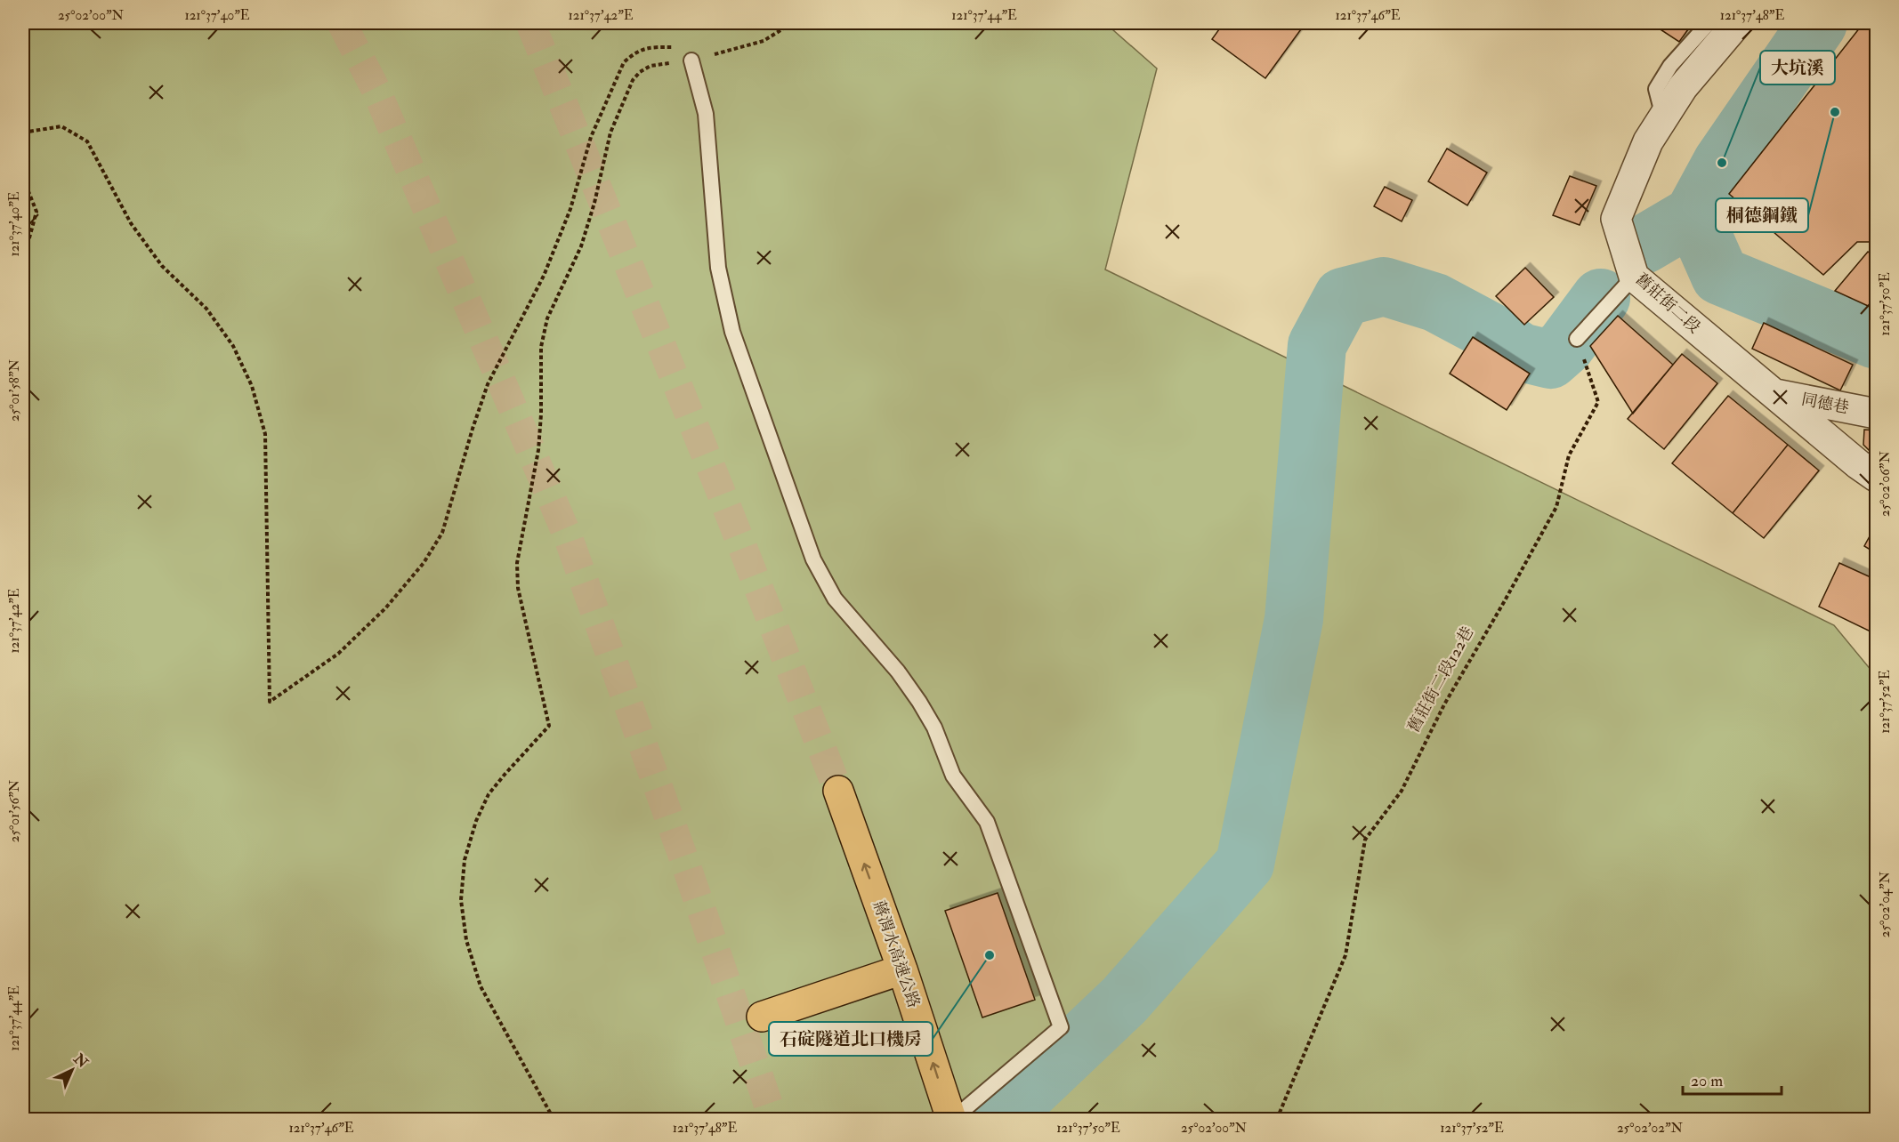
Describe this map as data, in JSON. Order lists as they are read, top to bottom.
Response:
{
  "streets": {
    "highway": ["蔣渭水高速公路"],
    "street": ["舊莊街二段", "同德巷"],
    "path": ["舊莊街二段122巷"]
  },
  "crossings": [
    ["舊莊街二段", "同德巷"]
  ],
  "one_way": ["蔣渭水高速公路"],
  "places": ["桐德鋼鐵", "大坑溪", "石碇隧道北口機房"],
  "scale_bar": "20 m",
  "north": "top right",
  "coordinates": [
    "25°02'00\"N",
    "121°37'40\"E",
    "121°37'42\"E",
    "121°37'44\"E",
    "121°37'46\"E",
    "121°37'48\"E",
    "121°37'50\"E",
    "25°01'58\"N",
    "25°02'06\"N",
    "121°37'52\"E",
    "25°01'56\"N",
    "25°02'04\"N",
    "25°02'02\"N"
  ]
}
